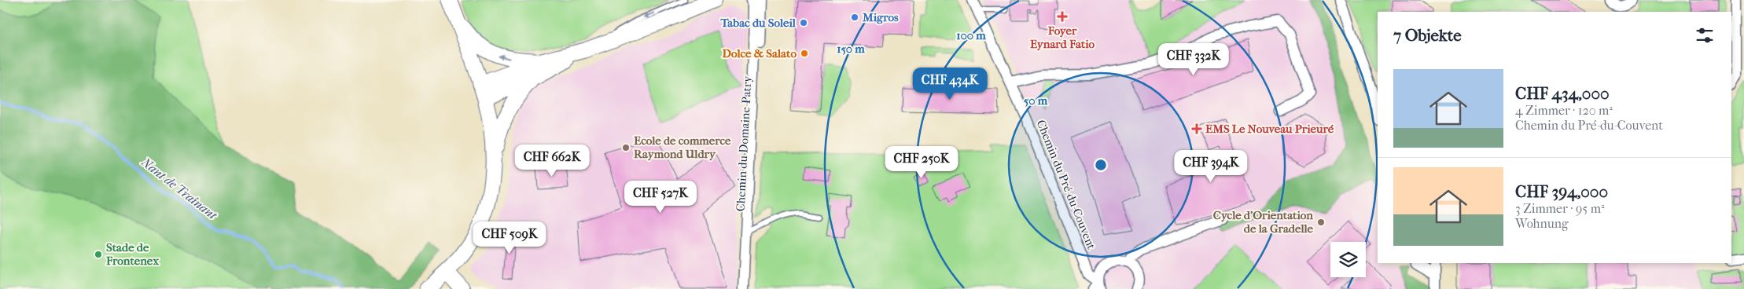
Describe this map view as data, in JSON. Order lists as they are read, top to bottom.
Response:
{
  "streets": {
    "street": ["Chemin du Domaine-Patry", "Chemin du Pré-du-Couvent"]
  },
  "water": ["Nant de Traînant"],
  "places": {
    "health": ["Foyer Eynard Fatio", "EMS Le Nouveau Prieuré"],
    "other": [
      "Migros",
      "Tabac du Soleil",
      "Dolce & Salato",
      "Ecole de commerce Raymond Uldry",
      "Cycle d'Orientation de la Gradelle",
      "Stade de Frontenex"
    ]
  },
  "page": {
    "heading": "7 Objekte",
    "price": [
      "CHF 332K",
      "CHF 434K",
      "CHF 662K",
      "CHF 250K",
      "CHF 394K",
      "CHF 527K",
      "CHF 509K"
    ],
    "list": [
      {
        "name": "CHF 434,000",
        "note": "4 Zimmer · 120 m² · Chemin du Pré-du-Couvent"
      },
      {
        "name": "CHF 394,000",
        "note": "3 Zimmer · 95 m² · Wohnung"
      }
    ]
  },
  "rings": ["100 m", "150 m", "50 m"]
}
